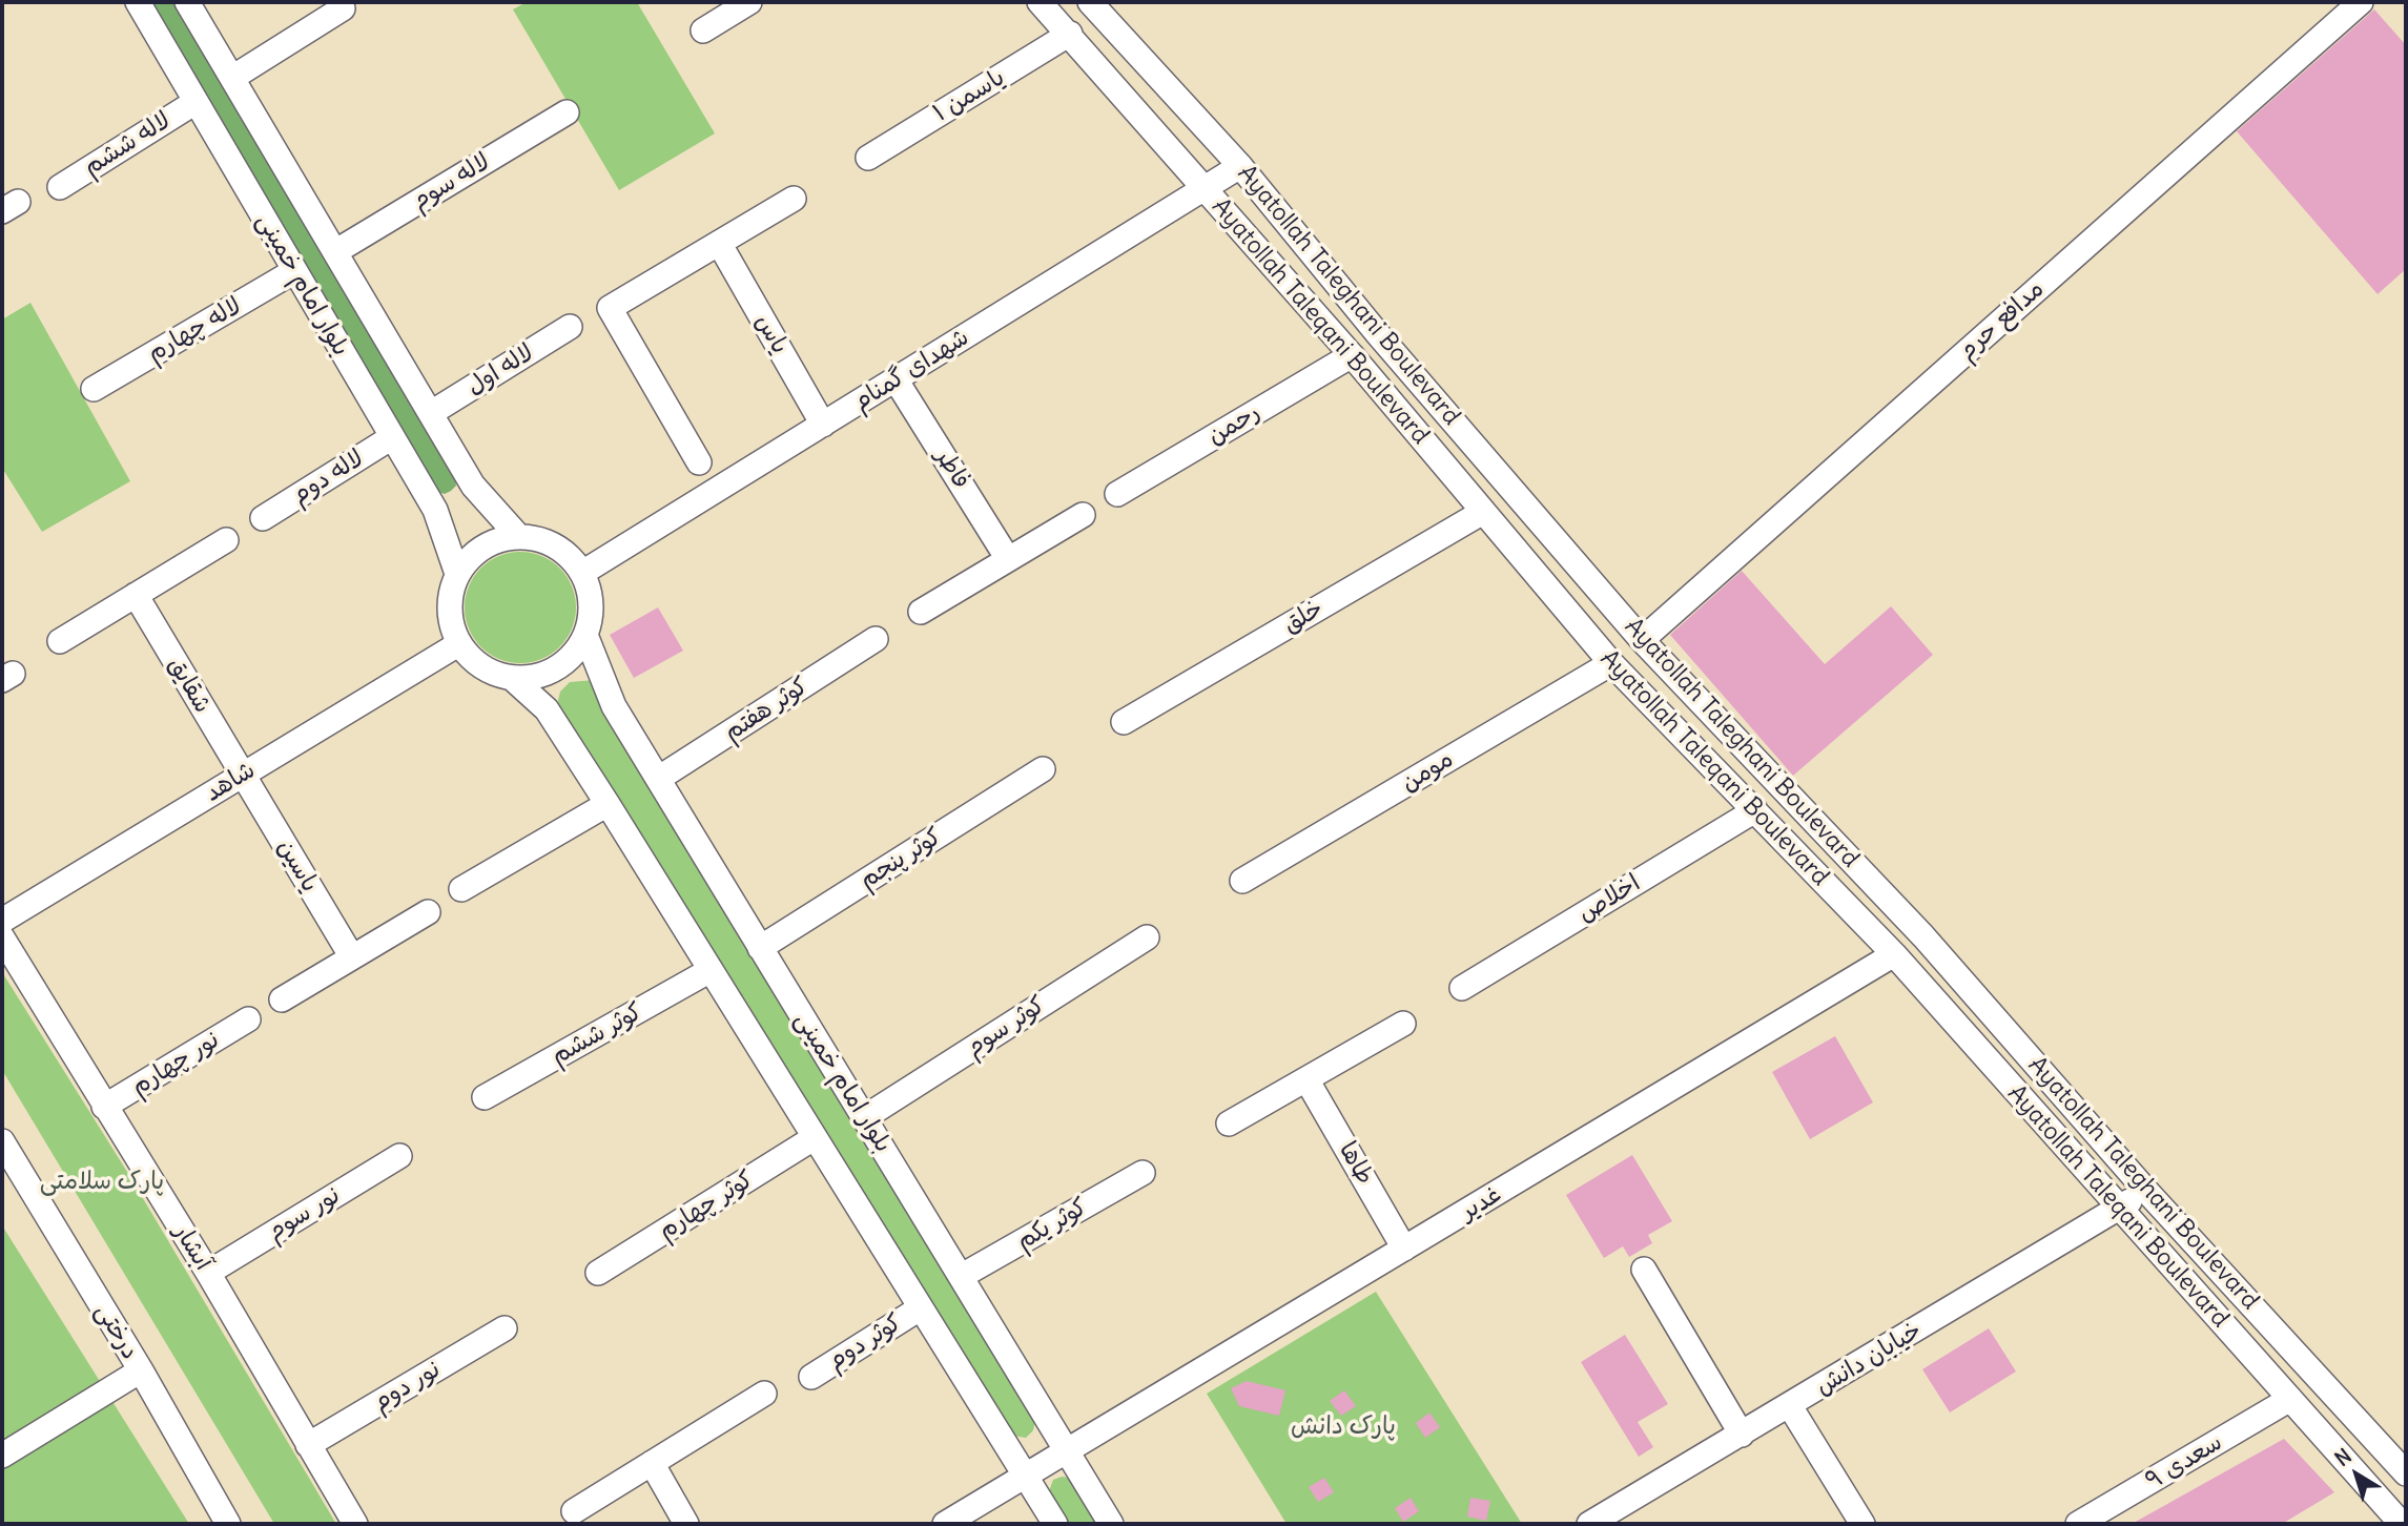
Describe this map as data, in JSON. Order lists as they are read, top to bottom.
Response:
{
  "streets": {
    "street": [
      "یاسمن ۱",
      "لاله ششم",
      "لاله سوم",
      "بلوار امام خمینی",
      "Ayatollah Taleghani Boulevard",
      "مدافع حرم",
      "Ayatollah Taleqani Boulevard",
      "لاله چهارم",
      "یاس",
      "لاله اول",
      "شهدای گمنام",
      "رحمن",
      "فاطر",
      "لاله دوم",
      "خلق",
      "شقایق",
      "کوثر هفتم",
      "مومن",
      "شاهد",
      "کوثر پنجم",
      "یاسین",
      "اخلاص",
      "کوثر سوم",
      "کوثر ششم",
      "نور چهارم",
      "طاها",
      "غدیر",
      "کوثر چهارم",
      "نور سوم",
      "کوثر یکم",
      "آبشار",
      "درختی",
      "کوثر دوم",
      "خیابان دانش",
      "نور دوم",
      "سعدی ۹"
    ]
  },
  "crossings": [
    ["یاسمن ۱", "Ayatollah Taleqani Boulevard"],
    ["لاله ششم", "بلوار امام خمینی"],
    ["لاله سوم", "بلوار امام خمینی"],
    ["بلوار امام خمینی", "لاله چهارم"],
    ["بلوار امام خمینی", "لاله اول"],
    ["بلوار امام خمینی", "شهدای گمنام"],
    ["بلوار امام خمینی", "لاله دوم"],
    ["بلوار امام خمینی", "کوثر هفتم"],
    ["بلوار امام خمینی", "شاهد"],
    ["بلوار امام خمینی", "کوثر پنجم"],
    ["بلوار امام خمینی", "کوثر سوم"],
    ["بلوار امام خمینی", "غدیر"],
    ["بلوار امام خمینی", "کوثر یکم"],
    ["Ayatollah Taleghani Boulevard", "مدافع حرم"],
    ["Ayatollah Taleghani Boulevard", "شهدای گمنام"],
    ["Ayatollah Taleghani Boulevard", "خیابان دانش"],
    ["Ayatollah Taleqani Boulevard", "شهدای گمنام"],
    ["Ayatollah Taleqani Boulevard", "رحمن"],
    ["Ayatollah Taleqani Boulevard", "خلق"],
    ["Ayatollah Taleqani Boulevard", "مومن"],
    ["Ayatollah Taleqani Boulevard", "اخلاص"],
    ["Ayatollah Taleqani Boulevard", "غدیر"],
    ["Ayatollah Taleqani Boulevard", "خیابان دانش"],
    ["Ayatollah Taleqani Boulevard", "سعدی ۹"],
    ["یاس", "شهدای گمنام"],
    ["شهدای گمنام", "فاطر"],
    ["شهدای گمنام", "شاهد"],
    ["شقایق", "شاهد"],
    ["شقایق", "یاسین"],
    ["شاهد", "یاسین"],
    ["نور چهارم", "آبشار"],
    ["طاها", "غدیر"],
    ["نور سوم", "آبشار"],
    ["آبشار", "نور دوم"]
  ],
  "parks": ["پارک سلامتی", "پارک دانش"],
  "north": "top left"
}
